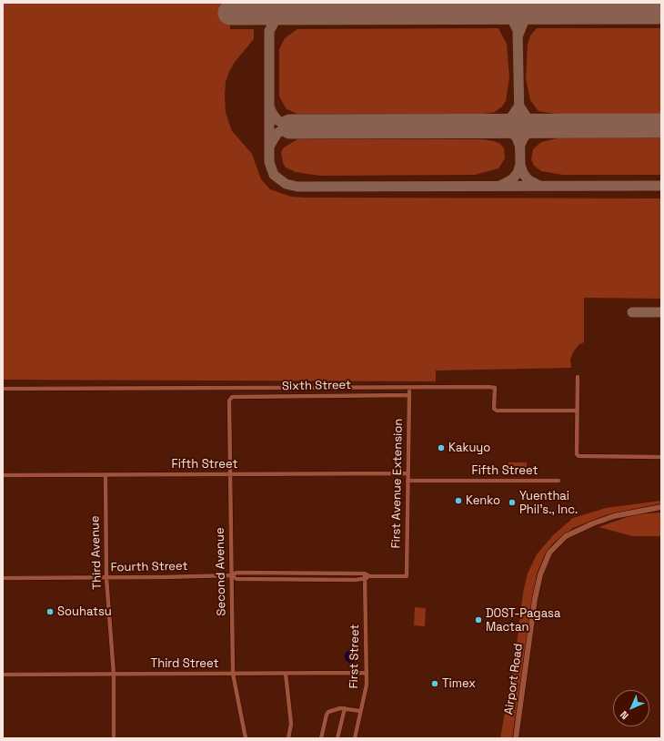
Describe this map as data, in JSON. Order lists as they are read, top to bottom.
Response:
{
  "streets": {
    "street": [
      "Sixth Street",
      "Fifth Street",
      "First Avenue Extension",
      "Third Avenue",
      "Fourth Street",
      "Second Avenue",
      "First Street",
      "Third Street",
      "Airport Road"
    ]
  },
  "crossings": [
    ["Sixth Street", "First Avenue Extension"],
    ["Sixth Street", "Second Avenue"],
    ["Fifth Street", "First Avenue Extension"],
    ["Fifth Street", "Third Avenue"],
    ["Fifth Street", "Second Avenue"],
    ["Third Avenue", "Fourth Street"],
    ["Third Avenue", "Third Street"],
    ["Fourth Street", "Second Avenue"],
    ["Fourth Street", "First Street"],
    ["Second Avenue", "Third Street"],
    ["First Street", "Third Street"]
  ],
  "places": [
    "Kakuyo",
    "Kenko",
    "Yuenthai Phil's., Inc.",
    "Souhatsu",
    "DOST-Pagasa Mactan",
    "Timex"
  ],
  "north": "bottom left"
}
